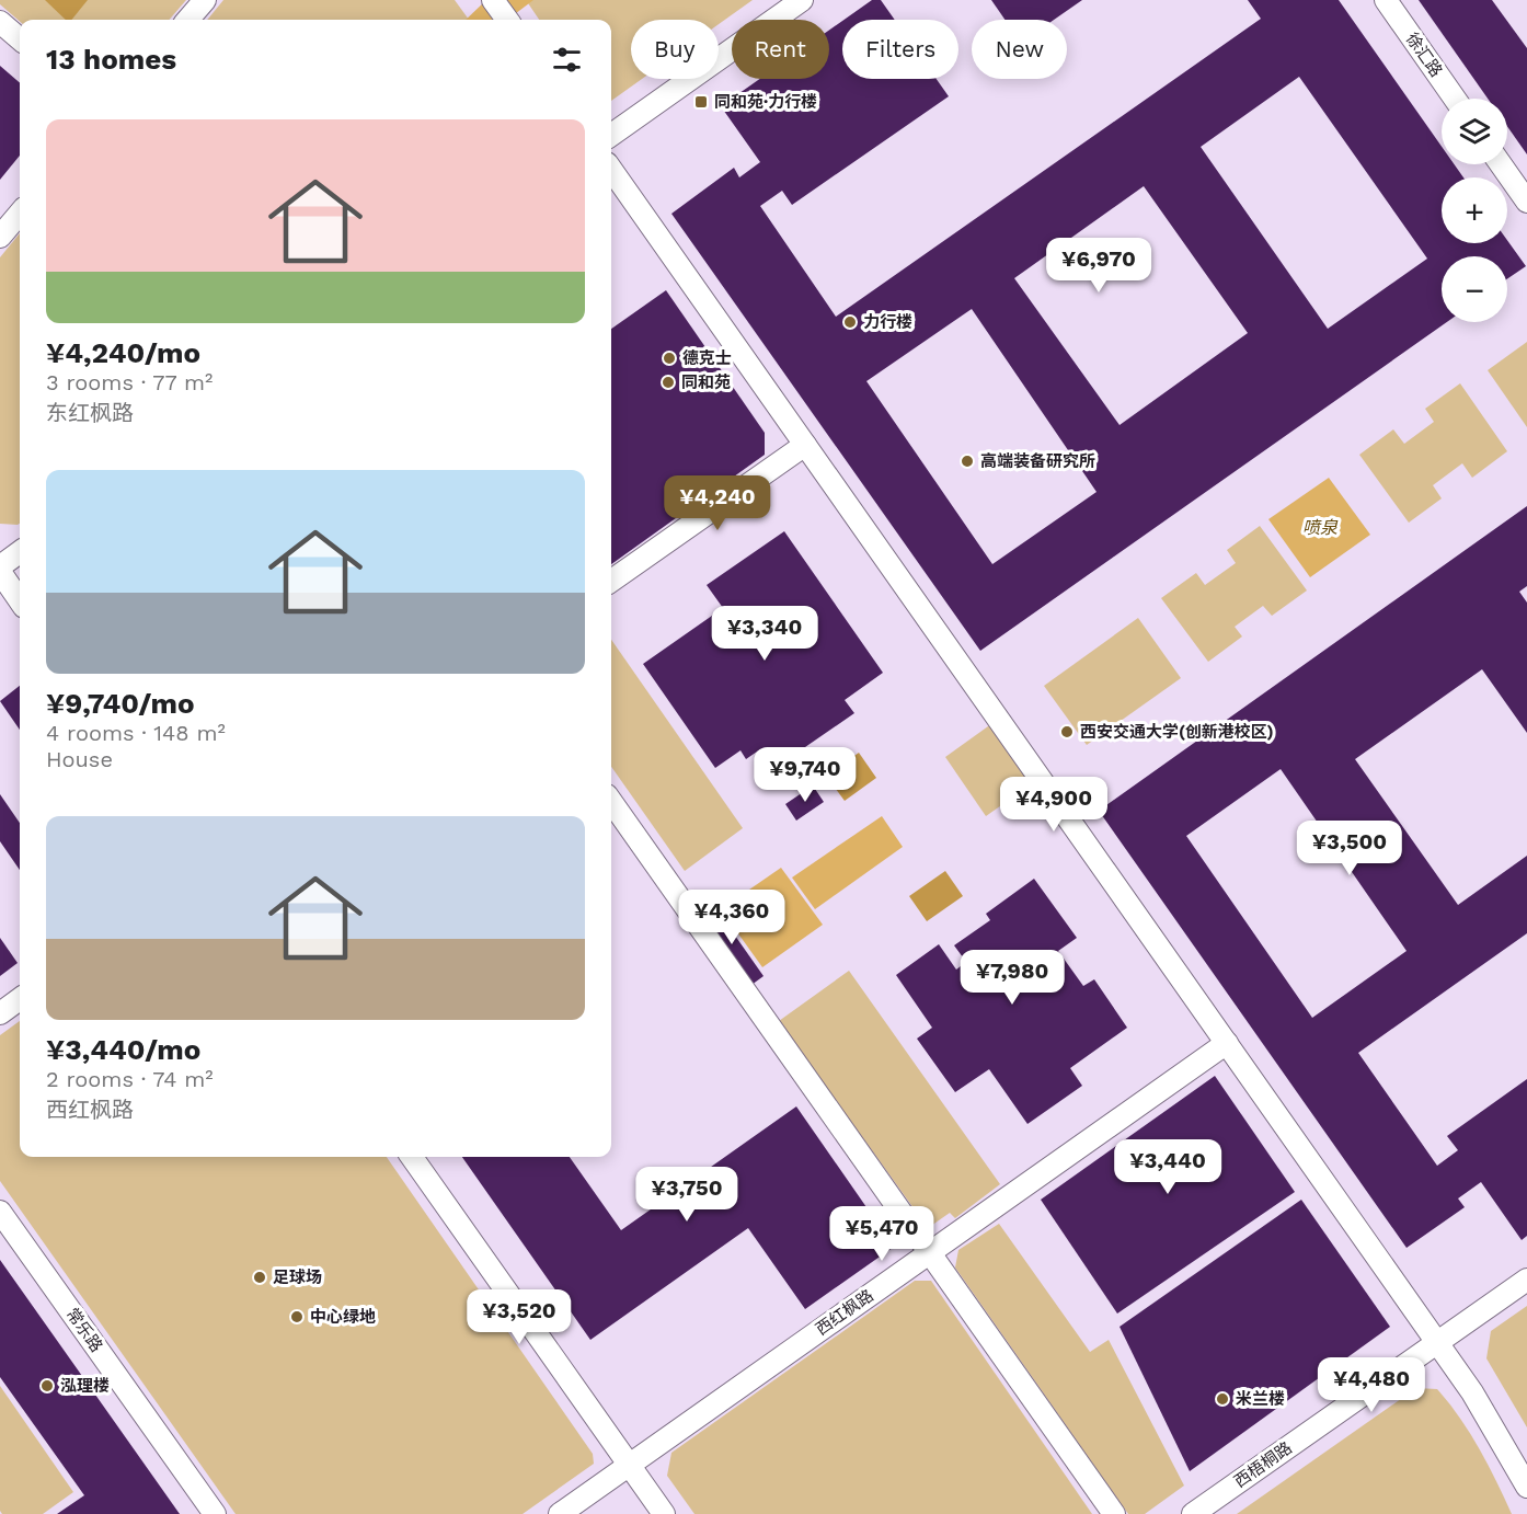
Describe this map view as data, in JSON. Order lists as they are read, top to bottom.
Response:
{
  "streets": {
    "street": [
      "徐汇路",
      "西红枫路",
      "常乐路",
      "西梧桐路"
    ]
  },
  "water": ["喷泉"],
  "places": {
    "transit": ["同和苑·力行楼"],
    "other": [
      "力行楼",
      "德克士",
      "同和苑",
      "高端装备研究所",
      "西安交通大学(创新港校区)",
      "足球场",
      "中心绿地",
      "泓理楼",
      "米兰楼"
    ]
  },
  "page": {
    "chip": [
      "Buy",
      "Rent",
      "Filters",
      "New"
    ],
    "heading": "13 homes",
    "map_buttons": ["+", "−"],
    "list": [
      {
        "name": "¥4,240/mo",
        "note": "3 rooms · 77 m² · 东红枫路"
      },
      {
        "name": "¥9,740/mo",
        "note": "4 rooms · 148 m² · House"
      },
      {
        "name": "¥3,440/mo",
        "note": "2 rooms · 74 m² · 西红枫路"
      }
    ],
    "price": [
      "¥6,970",
      "¥4,240",
      "¥3,340",
      "¥9,740",
      "¥4,900",
      "¥3,500",
      "¥4,360",
      "¥7,980",
      "¥3,440",
      "¥3,750",
      "¥5,470",
      "¥3,520",
      "¥4,480"
    ]
  }
}
